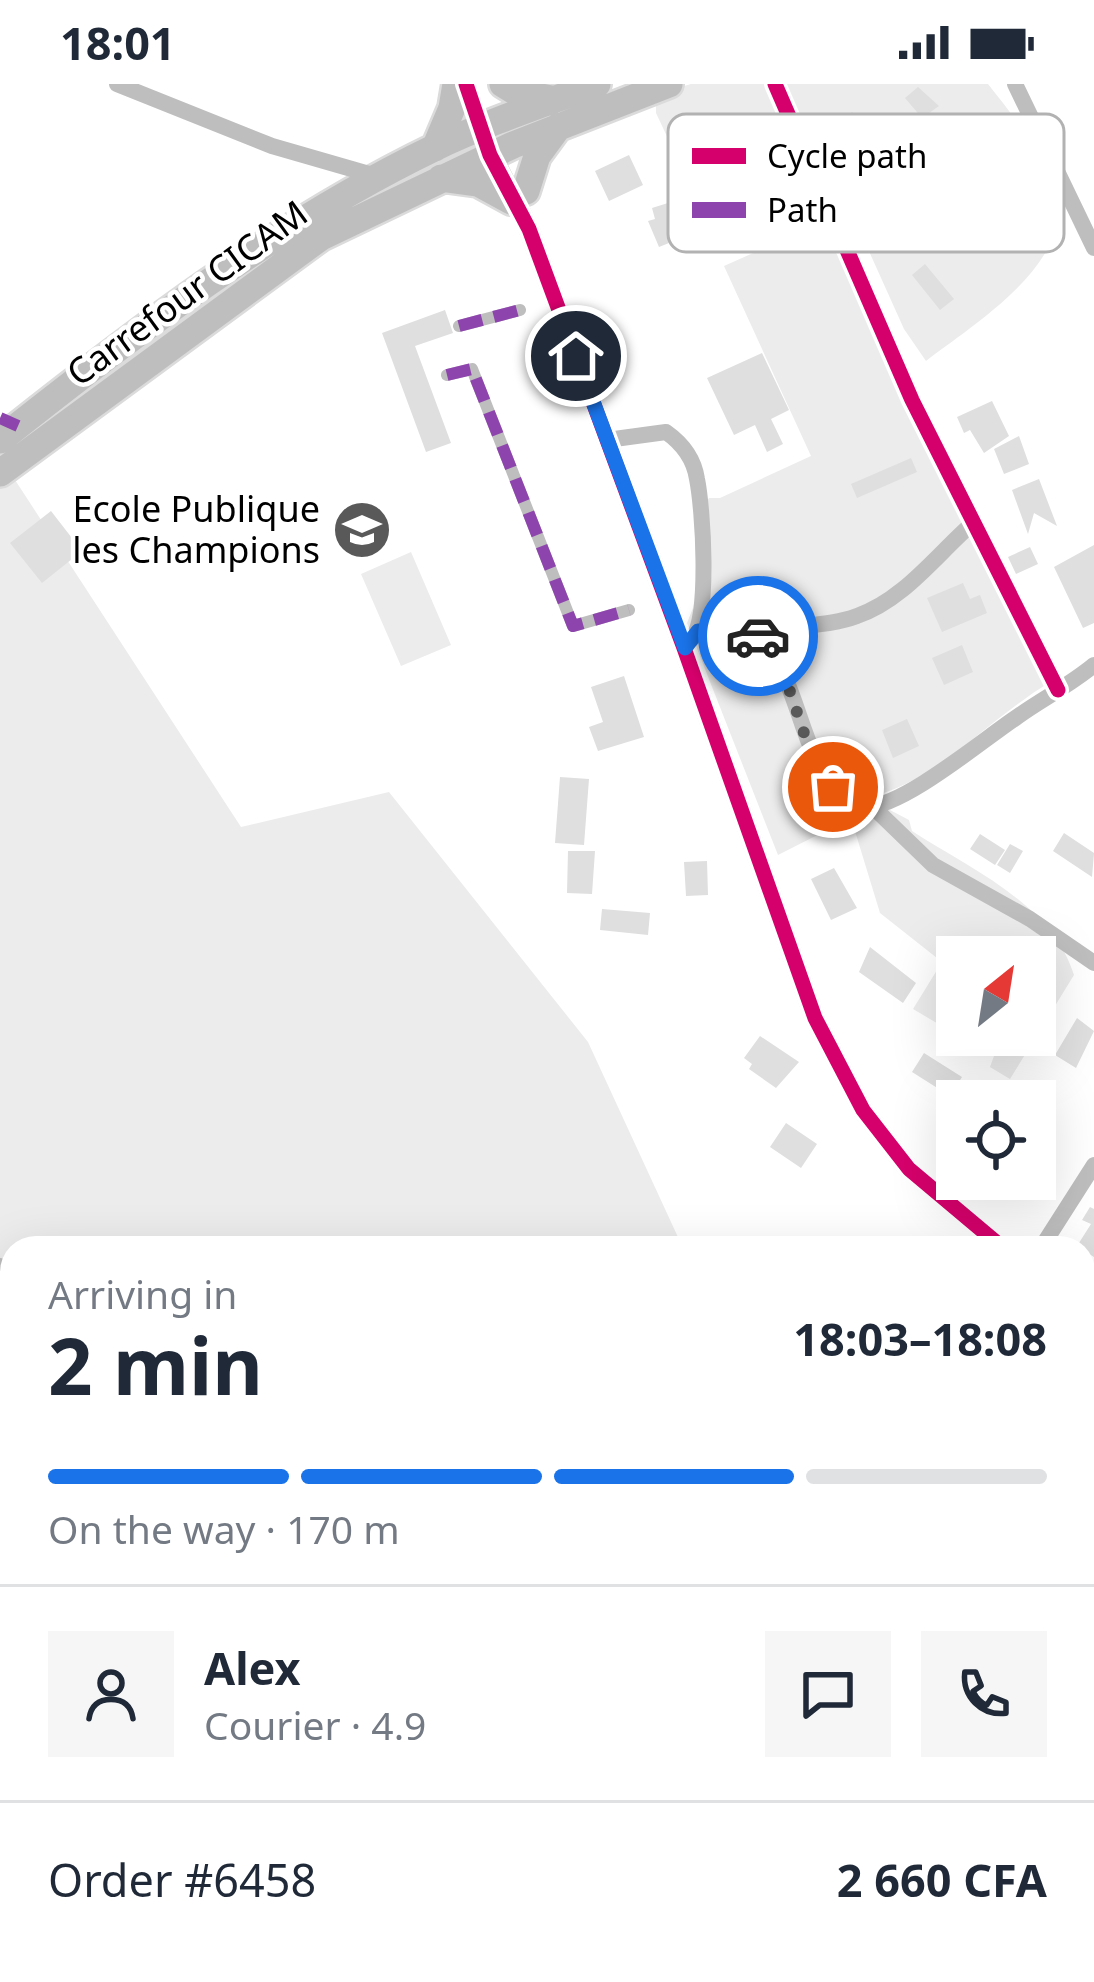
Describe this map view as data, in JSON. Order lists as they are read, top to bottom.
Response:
{
  "streets": {
    "main road": ["Carrefour CICAM"]
  },
  "places": {
    "school or university": ["Ecole Publique les Champions"]
  },
  "legend": ["Cycle path", "Path"],
  "north": "top right",
  "page": {
    "status": "18:01",
    "heading": ["2 min", "Arriving in", "18:03–18:08"],
    "panel": [
      "Alex",
      "Courier · 4.9",
      "Order #6458",
      "2 660 CFA"
    ],
    "bar": "On the way · 170 m"
  }
}
